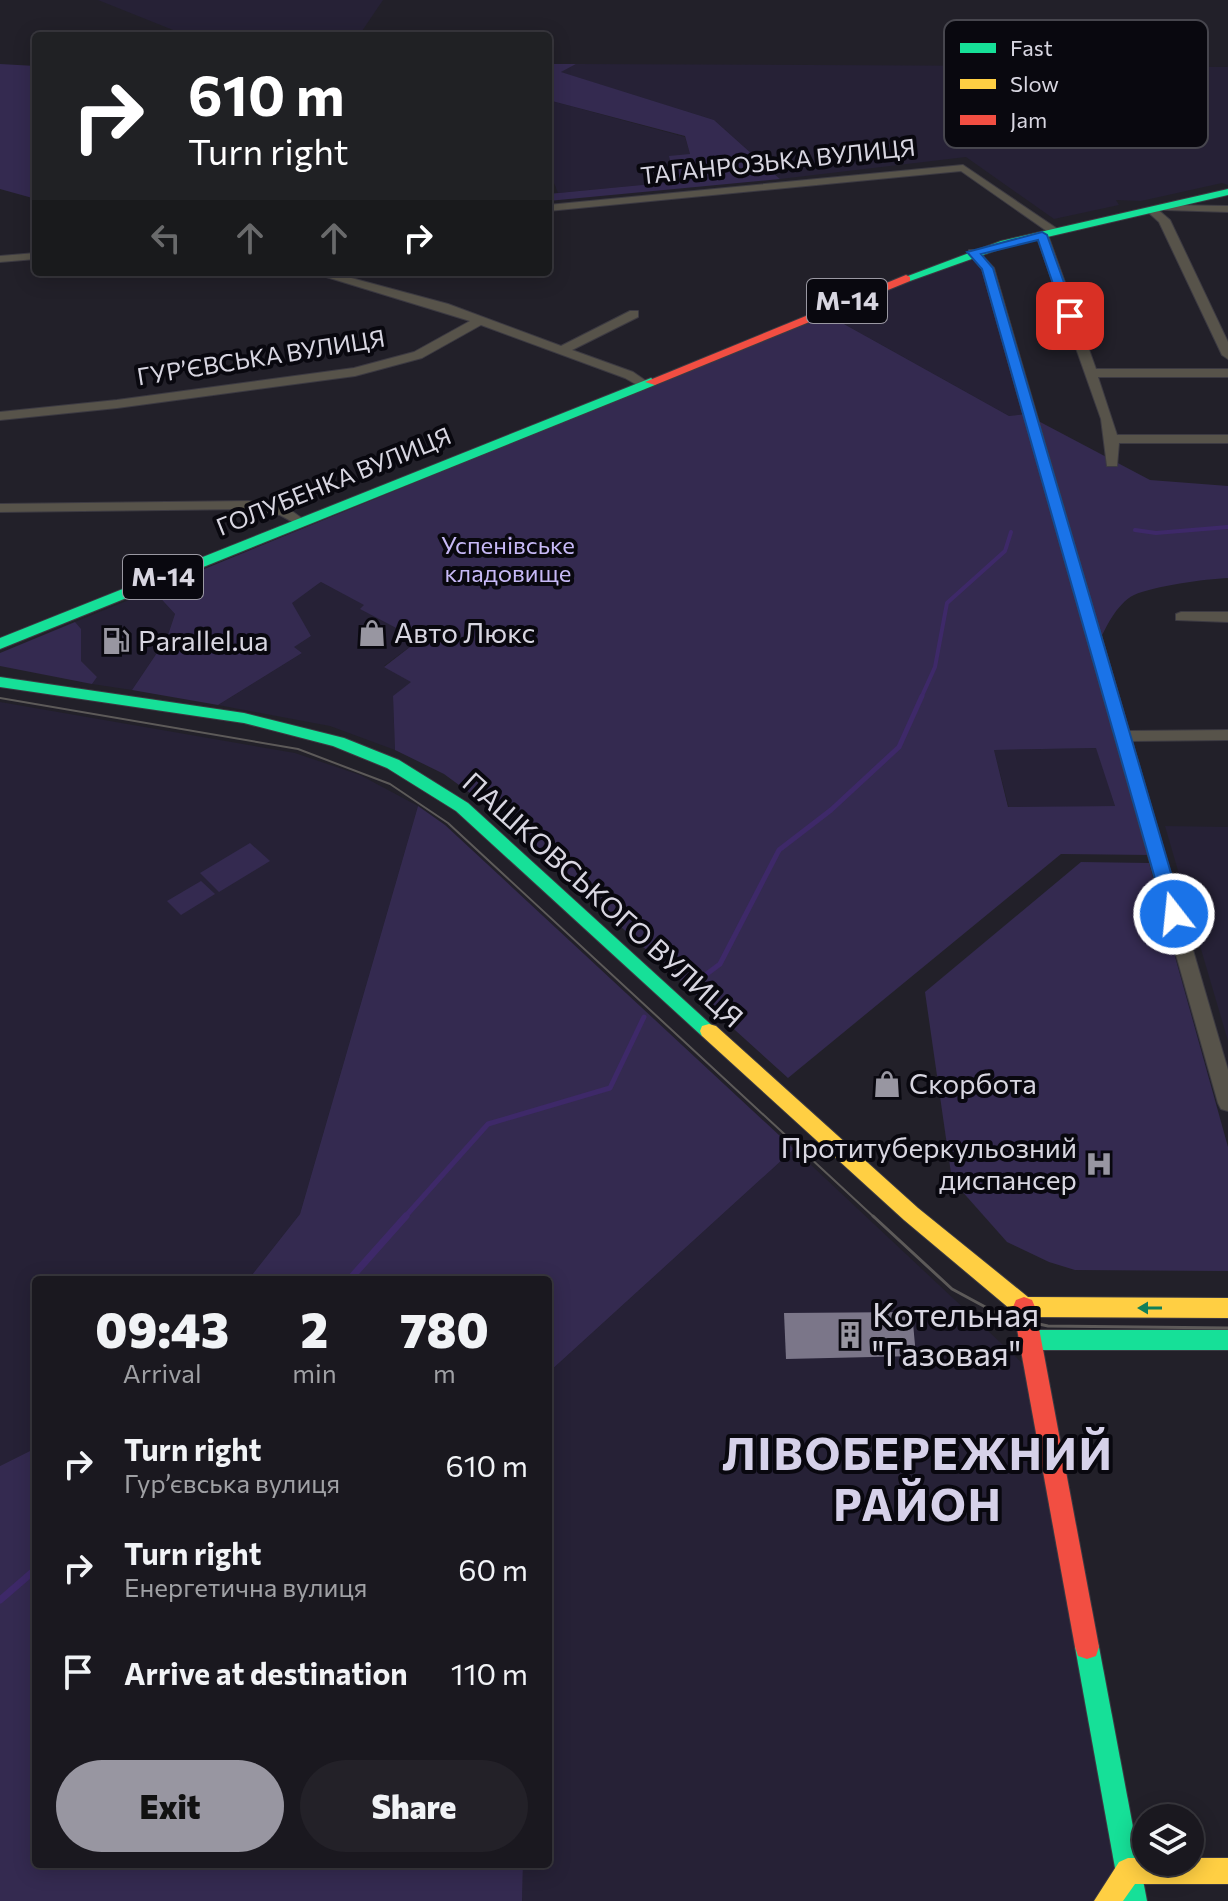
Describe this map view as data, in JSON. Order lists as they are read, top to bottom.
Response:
{
  "streets": {
    "main road": ["М-14", "ГОЛУБЕНКА ВУЛИЦЯ", "ПАШКОВСЬКОГО ВУЛИЦЯ"],
    "street": ["ТАГАНРОЗЬКА ВУЛИЦЯ", "ГУР’ЄВСЬКА ВУЛИЦЯ"]
  },
  "crossings": [
    ["ТАГАНРОЗЬКА ВУЛИЦЯ", "М-14"],
    ["М-14", "ГОЛУБЕНКА ВУЛИЦЯ"]
  ],
  "districts": ["ЛІВОБЕРЕЖНИЙ РАЙОН"],
  "parks": ["Успенівське кладовище"],
  "places": {
    "shop": ["Авто Люкс", "Скорбота"],
    "fuel station": ["Parallel.ua"],
    "hospital": ["Протитуберкульозний диспансер"],
    "building": ["Котельная \"Газовая\""]
  },
  "legend": ["Fast", "Slow", "Jam"],
  "page": {
    "turn": ["610 m", "Turn right"],
    "eta": [
      "09:43",
      "Arrival",
      "2",
      "min",
      "780",
      "m"
    ],
    "list": [
      {
        "name": "Turn right",
        "note": "Гур’євська вулиця",
        "value": "610 m"
      },
      {
        "name": "Turn right",
        "note": "Енергетична вулиця",
        "value": "60 m"
      },
      {
        "name": "Arrive at destination",
        "value": "110 m"
      }
    ],
    "buttons": ["Exit", "Share"]
  }
}
